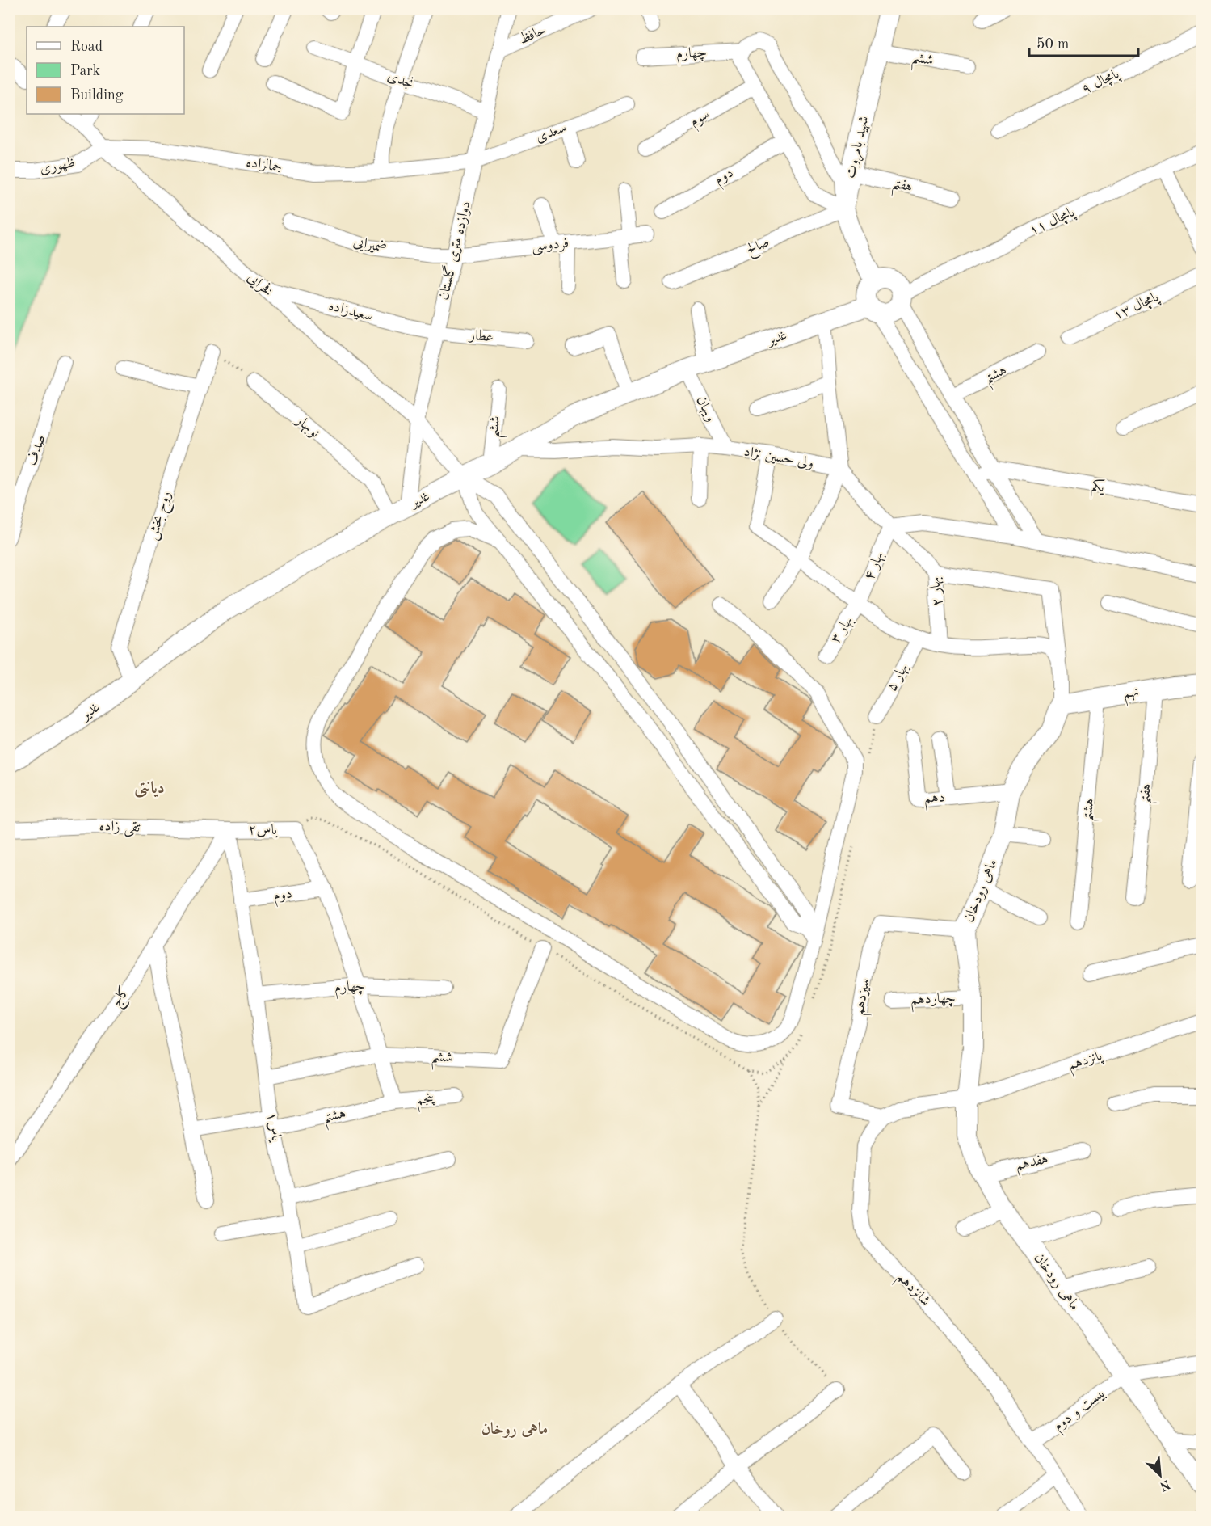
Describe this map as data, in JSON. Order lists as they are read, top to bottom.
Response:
{
  "streets": {
    "main road": [
      "شهید بامروت",
      "غدیر",
      "نهم",
      "ماهی رودخان"
    ],
    "street": [
      "حافظ",
      "چهارم",
      "ششم",
      "نجدی",
      "پامچال ۹",
      "سوم",
      "سعدی",
      "جمالزاده",
      "ظهوری",
      "دوم",
      "هفتم",
      "پامچال ۱۱",
      "ضمیرایی",
      "فردوسی",
      "صالح",
      "دوازده متری گلستان",
      "فخرایی",
      "پامچال ۱۳",
      "سعیدزاده",
      "عطار",
      "هشتم",
      "ویهان",
      "نوبهار",
      "صدف",
      "ولی حسین نژاد",
      "یکم",
      "روح بخش",
      "بهار ۴",
      "بهار ۲",
      "بهار ۳",
      "بهار ۵",
      "دهم",
      "تقی زاده",
      "یاس۲",
      "کاج",
      "سیزدهم",
      "چهاردهم",
      "پانزدهم",
      "پنجم",
      "یاس۱",
      "هفدهم",
      "شانزدهم",
      "بیست و دوم"
    ]
  },
  "crossings": [
    ["حافظ", "دوازده متری گلستان"],
    ["چهارم", "شهید بامروت"],
    ["چهارم", "صالح"],
    ["چهارم", "یاس۱"],
    ["ششم", "شهید بامروت"],
    ["ششم", "غدیر"],
    ["ششم", "یاس۱"],
    ["نجدی", "دوازده متری گلستان"],
    ["سعدی", "جمالزاده"],
    ["سعدی", "دوازده متری گلستان"],
    ["شهید بامروت", "هفتم"],
    ["شهید بامروت", "پامچال ۱۱"],
    ["شهید بامروت", "صالح"],
    ["شهید بامروت", "غدیر"],
    ["جمالزاده", "ظهوری"],
    ["جمالزاده", "دوازده متری گلستان"],
    ["جمالزاده", "فخرایی"],
    ["ظهوری", "فخرایی"],
    ["دوم", "یاس۱"],
    ["هفتم", "نهم"],
    ["پامچال ۱۱", "غدیر"],
    ["ضمیرایی", "فردوسی"],
    ["ضمیرایی", "دوازده متری گلستان"],
    ["فردوسی", "دوازده متری گلستان"],
    ["دوازده متری گلستان", "فخرایی"],
    ["دوازده متری گلستان", "سعیدزاده"],
    ["دوازده متری گلستان", "عطار"],
    ["دوازده متری گلستان", "غدیر"],
    ["فخرایی", "سعیدزاده"],
    ["سعیدزاده", "عطار"],
    ["غدیر", "ویهان"],
    ["غدیر", "نوبهار"],
    ["غدیر", "ولی حسین نژاد"],
    ["غدیر", "روح بخش"],
    ["هشتم", "نهم"],
    ["هشتم", "پنجم"],
    ["هشتم", "یاس۱"],
    ["ویهان", "ولی حسین نژاد"],
    ["بهار ۴", "بهار ۲"],
    ["بهار ۴", "بهار ۳"],
    ["بهار ۲", "ماهی رودخان"],
    ["نهم", "ماهی رودخان"],
    ["دهم", "ماهی رودخان"],
    ["تقی زاده", "یاس۲"],
    ["تقی زاده", "کاج"],
    ["تقی زاده", "یاس۱"],
    ["یاس۲", "کاج"],
    ["یاس۲", "یاس۱"],
    ["ماهی رودخان", "سیزدهم"],
    ["ماهی رودخان", "چهاردهم"],
    ["ماهی رودخان", "پانزدهم"],
    ["ماهی رودخان", "هفدهم"],
    ["ماهی رودخان", "بیست و دوم"],
    ["کاج", "یاس۱"],
    ["سیزدهم", "شانزدهم"],
    ["شانزدهم", "بیست و دوم"]
  ],
  "districts": ["دیانتی", "ماهی روخان"],
  "legend": ["Road", "Park", "Building"],
  "scale_bar": "50 m",
  "north": "bottom right"
}
